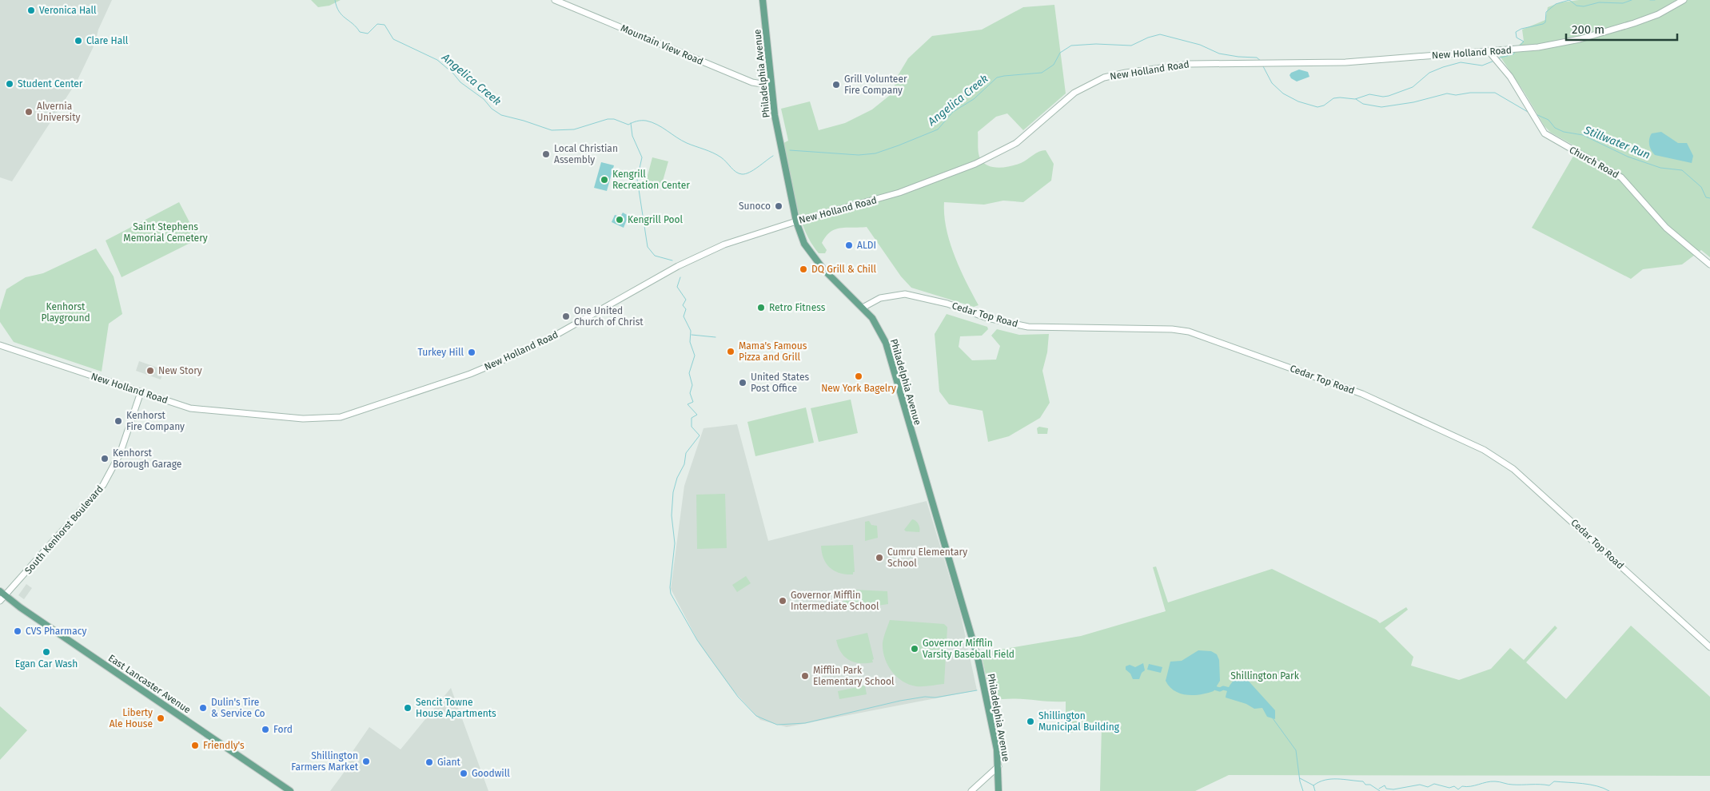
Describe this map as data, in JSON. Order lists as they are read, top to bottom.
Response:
{
  "streets": {
    "main road": ["Philadelphia Avenue", "East Lancaster Avenue"],
    "street": [
      "Mountain View Road",
      "New Holland Road",
      "Church Road",
      "Cedar Top Road",
      "South Kenhorst Boulevard"
    ]
  },
  "crossings": [
    ["Mountain View Road", "Philadelphia Avenue"],
    ["New Holland Road", "Philadelphia Avenue"],
    ["New Holland Road", "Church Road"],
    ["New Holland Road", "South Kenhorst Boulevard"],
    ["Philadelphia Avenue", "Cedar Top Road"],
    ["South Kenhorst Boulevard", "East Lancaster Avenue"]
  ],
  "water": ["Angelica Creek", "Stillwater Run"],
  "parks": ["Saint Stephens Memorial Cemetery", "Kenhorst Playground", "Shillington Park"],
  "places": [
    "Veronica Hall",
    "Clare Hall",
    "Student Center",
    "Grill Volunteer Fire Company",
    "Alvernia University",
    "Local Christian Assembly",
    "Kengrill Recreation Center",
    "Sunoco",
    "Kengrill Pool",
    "ALDI",
    "DQ Grill & Chill",
    "Retro Fitness",
    "One United Church of Christ",
    "Mama's Famous Pizza and Grill",
    "Turkey Hill",
    "New Story",
    "New York Bagelry",
    "United States Post Office",
    "Kenhorst Fire Company",
    "Kenhorst Borough Garage",
    "Cumru Elementary School",
    "Governor Mifflin Intermediate School",
    "CVS Pharmacy",
    "Governor Mifflin Varsity Baseball Field",
    "Egan Car Wash",
    "Mifflin Park Elementary School",
    "Dulin's Tire & Service Co",
    "Sencit Towne House Apartments",
    "Liberty Ale House",
    "Shillington Municipal Building",
    "Ford",
    "Friendly's",
    "Shillington Farmers Market",
    "Giant",
    "Goodwill"
  ],
  "scale_bar": "200 m"
}
